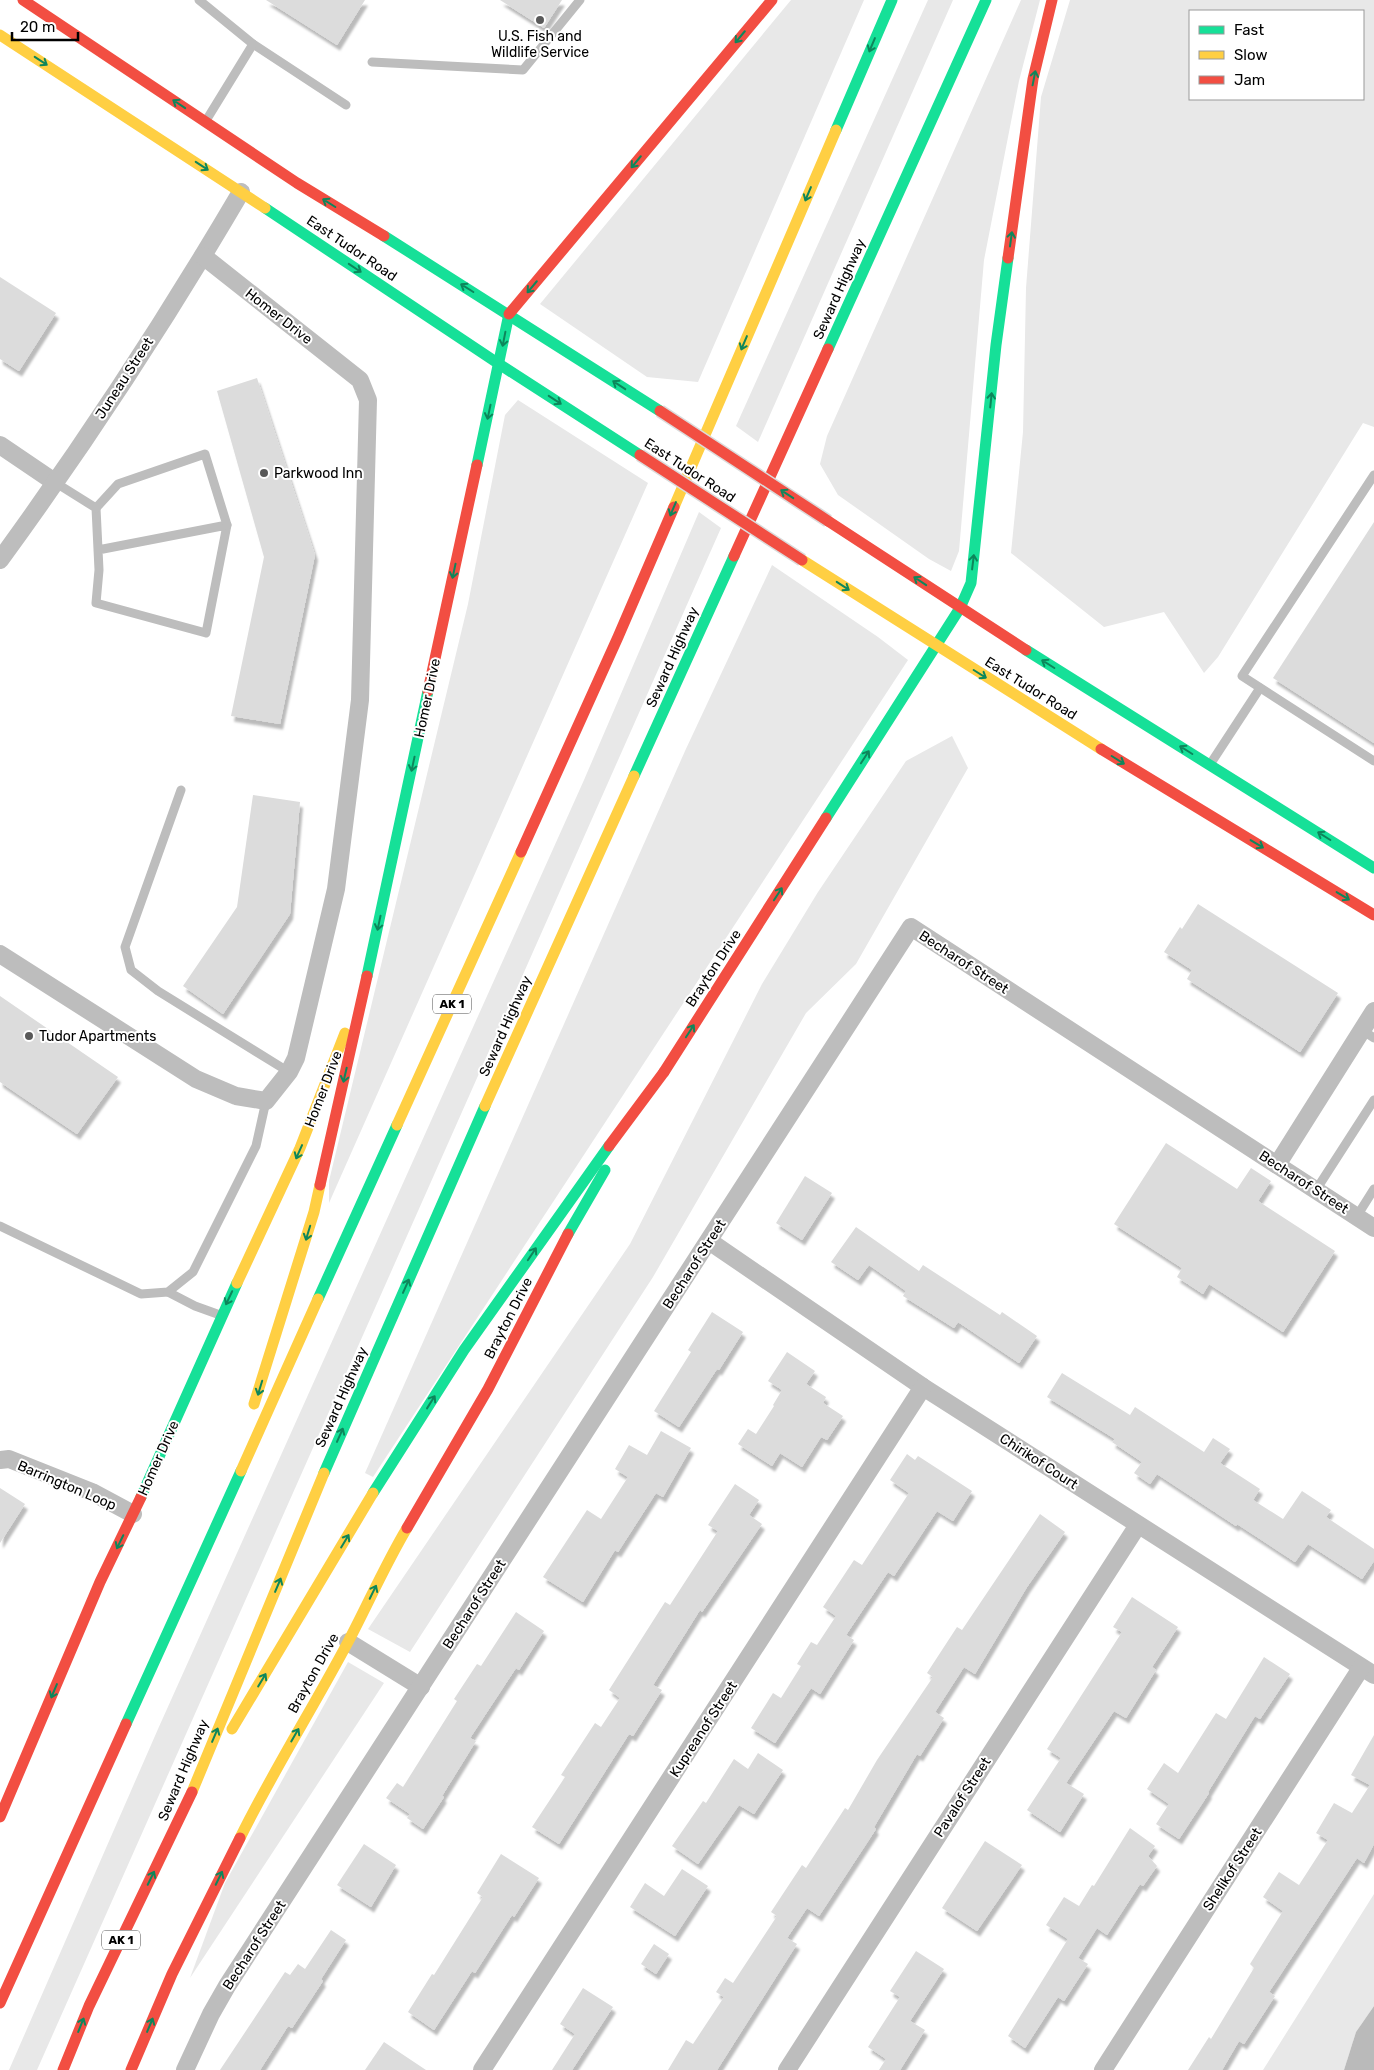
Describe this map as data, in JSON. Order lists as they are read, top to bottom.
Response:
{
  "streets": {
    "main road": [
      "East Tudor Road",
      "Seward Highway",
      "Homer Drive",
      "Brayton Drive",
      "AK 1"
    ],
    "street": [
      "Juneau Street",
      "Becharof Street",
      "Chirikof Court",
      "Barrington Loop",
      "Kupreanof Street",
      "Pavalof Street",
      "Shelikof Street"
    ]
  },
  "crossings": [
    ["East Tudor Road", "Homer Drive"],
    ["East Tudor Road", "Juneau Street"],
    ["East Tudor Road", "Brayton Drive"],
    ["Homer Drive", "Juneau Street"],
    ["Homer Drive", "Barrington Loop"],
    ["Becharof Street", "Chirikof Court"],
    ["Chirikof Court", "Kupreanof Street"],
    ["Chirikof Court", "Pavalof Street"],
    ["Chirikof Court", "Shelikof Street"]
  ],
  "places": ["U.S. Fish and Wildlife Service", "Parkwood Inn", "Tudor Apartments"],
  "legend": ["Fast", "Slow", "Jam"],
  "scale_bar": "20 m"
}
